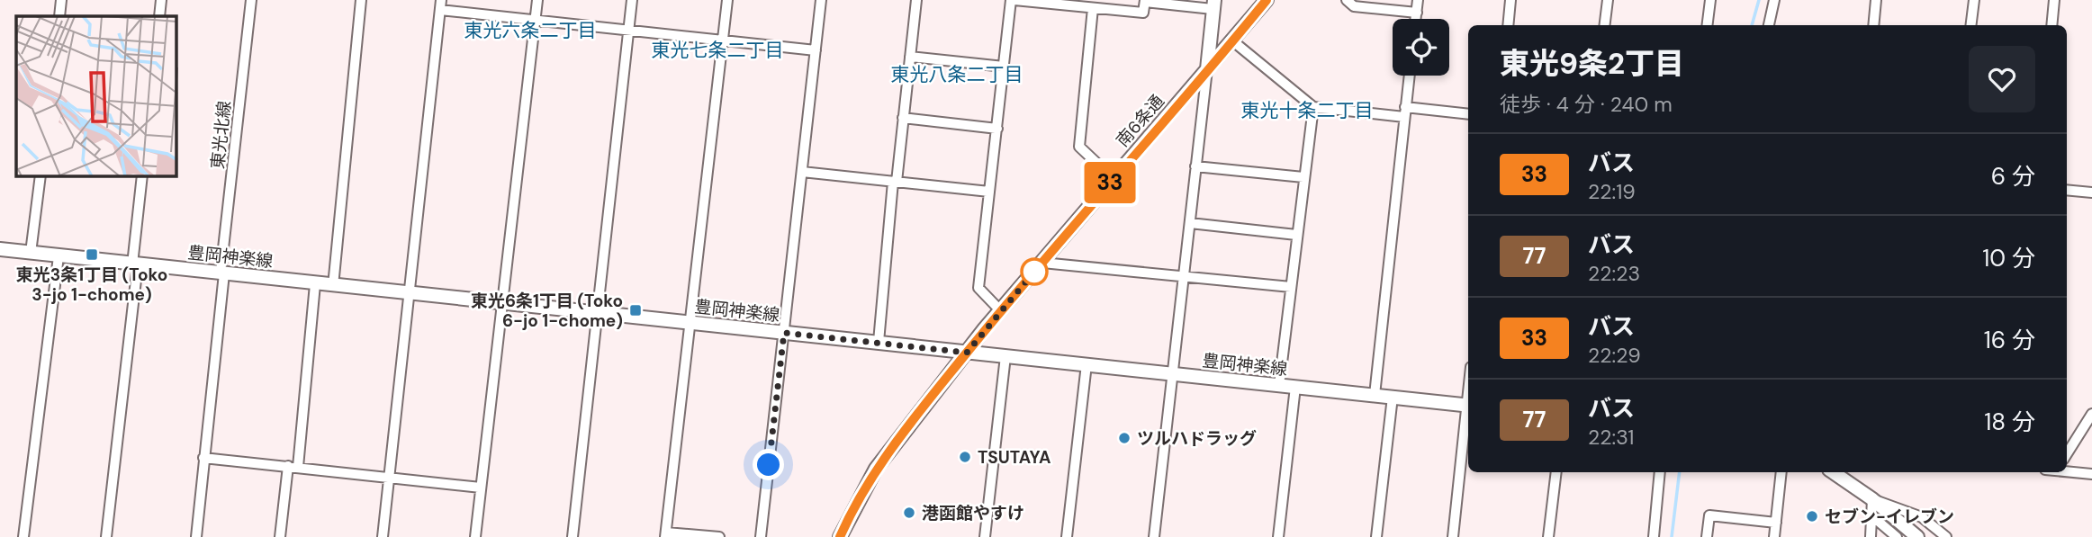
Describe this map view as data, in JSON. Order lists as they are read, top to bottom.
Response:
{
  "streets": {
    "main road": ["南6条通", "豊岡神楽線"],
    "street": ["東光北線"]
  },
  "crossings": [
    ["南6条通", "豊岡神楽線"],
    ["東光北線", "豊岡神楽線"]
  ],
  "districts": [
    "東光六条二丁目",
    "東光七条二丁目",
    "東光八条二丁目",
    "東光十条二丁目"
  ],
  "places": {
    "transit": ["東光3条1丁目 (Toko 3-jo 1-chome)", "東光6条1丁目 (Toko 6-jo 1-chome)"],
    "other": [
      "ツルハドラッグ",
      "TSUTAYA",
      "港函館やすけ",
      "セブン-イレブン"
    ]
  },
  "lines": ["bus line 33"],
  "page": {
    "on_map": "33",
    "heading": ["東光9条2丁目", "徒歩 · 4 分 · 240 m"],
    "list": [
      {
        "mark": "33",
        "name": "バス",
        "note": "22:19",
        "value": "6 分"
      },
      {
        "mark": "77",
        "name": "バス",
        "note": "22:23",
        "value": "10 分"
      },
      {
        "mark": "33",
        "name": "バス",
        "note": "22:29",
        "value": "16 分"
      },
      {
        "mark": "77",
        "name": "バス",
        "note": "22:31",
        "value": "18 分"
      }
    ]
  }
}
